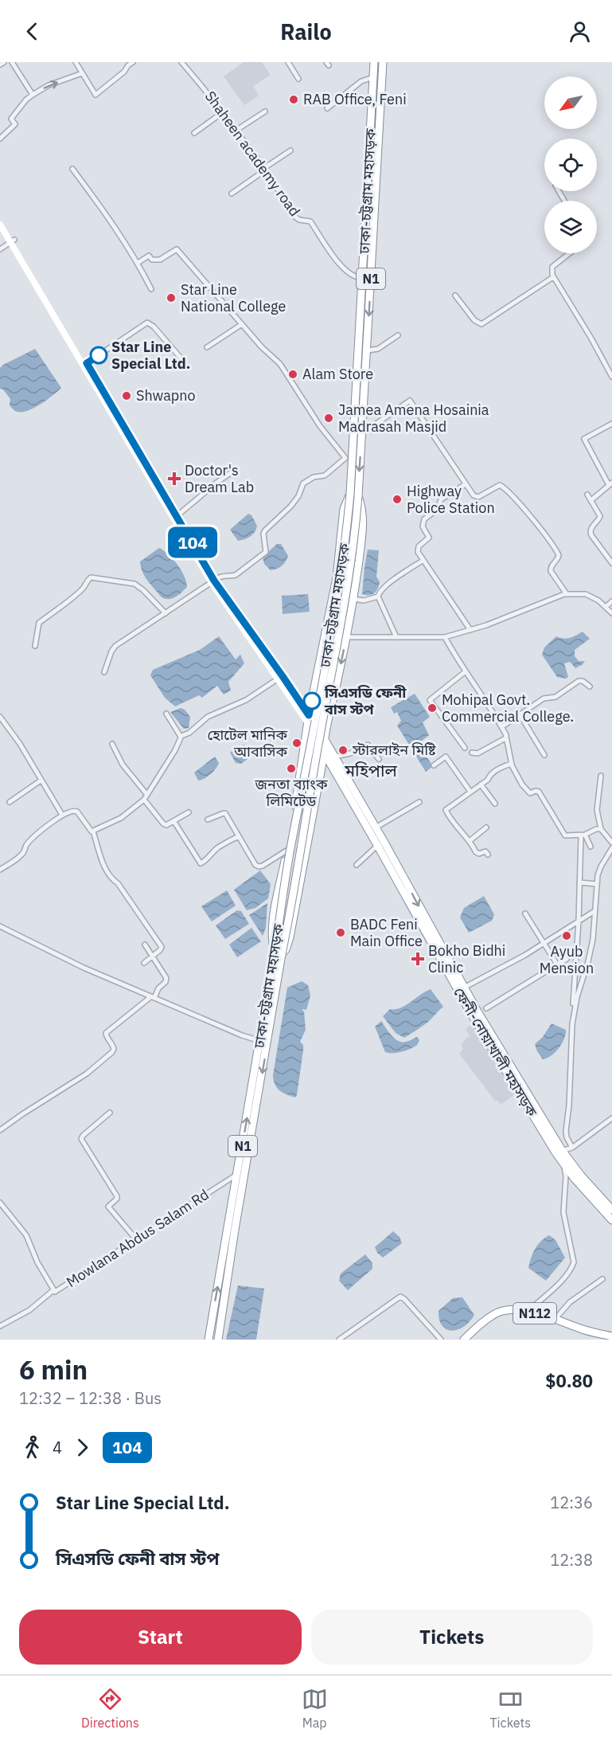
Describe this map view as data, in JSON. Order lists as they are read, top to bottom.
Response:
{
  "streets": {
    "highway": [
      "ঢাকা-চট্টগ্রাম মহাসড়ক",
      "N1",
      "ফেনী-নোয়াখালী মহাসড়ক",
      "N112"
    ],
    "street": ["Shaheen academy road", "Mowlana Abdus Salam Rd"]
  },
  "crossings": [
    ["Shaheen academy road", "ঢাকা-চট্টগ্রাম মহাসড়ক"],
    ["ঢাকা-চট্টগ্রাম মহাসড়ক", "Mowlana Abdus Salam Rd"]
  ],
  "districts": ["মহিপাল"],
  "places": {
    "other": [
      "RAB Office, Feni",
      "Star Line National College",
      "Star Line Special Ltd.",
      "Alam Store",
      "Shwapno",
      "Jamea Amena Hosainia Madrasah Masjid",
      "Highway Police Station",
      "সিএসডি ফেনী বাস স্টপ",
      "Mohipal Govt. Commercial College.",
      "হোটেল মানিক আবাসিক",
      "স্টারলাইন মিষ্টি",
      "জনতা ব্যাংক লিমিটেড",
      "BADC Feni Main Office",
      "Ayub Mension"
    ],
    "health": ["Doctor's Dream Lab", "Bokho Bidhi Clinic"]
  },
  "lines": ["bus line 104"],
  "north": "bottom left",
  "page": {
    "header": "Railo",
    "on_map": "104",
    "heading": ["6 min", "12:32 – 12:38 · Bus", "$0.80"],
    "legs": ["4", "104"],
    "list": [
      {
        "name": "Star Line Special Ltd.",
        "value": "12:36"
      },
      {
        "name": "সিএসডি ফেনী বাস স্টপ",
        "value": "12:38"
      }
    ],
    "buttons": ["Start", "Tickets"],
    "tabs": ["Directions", "Map", "Tickets"]
  }
}
